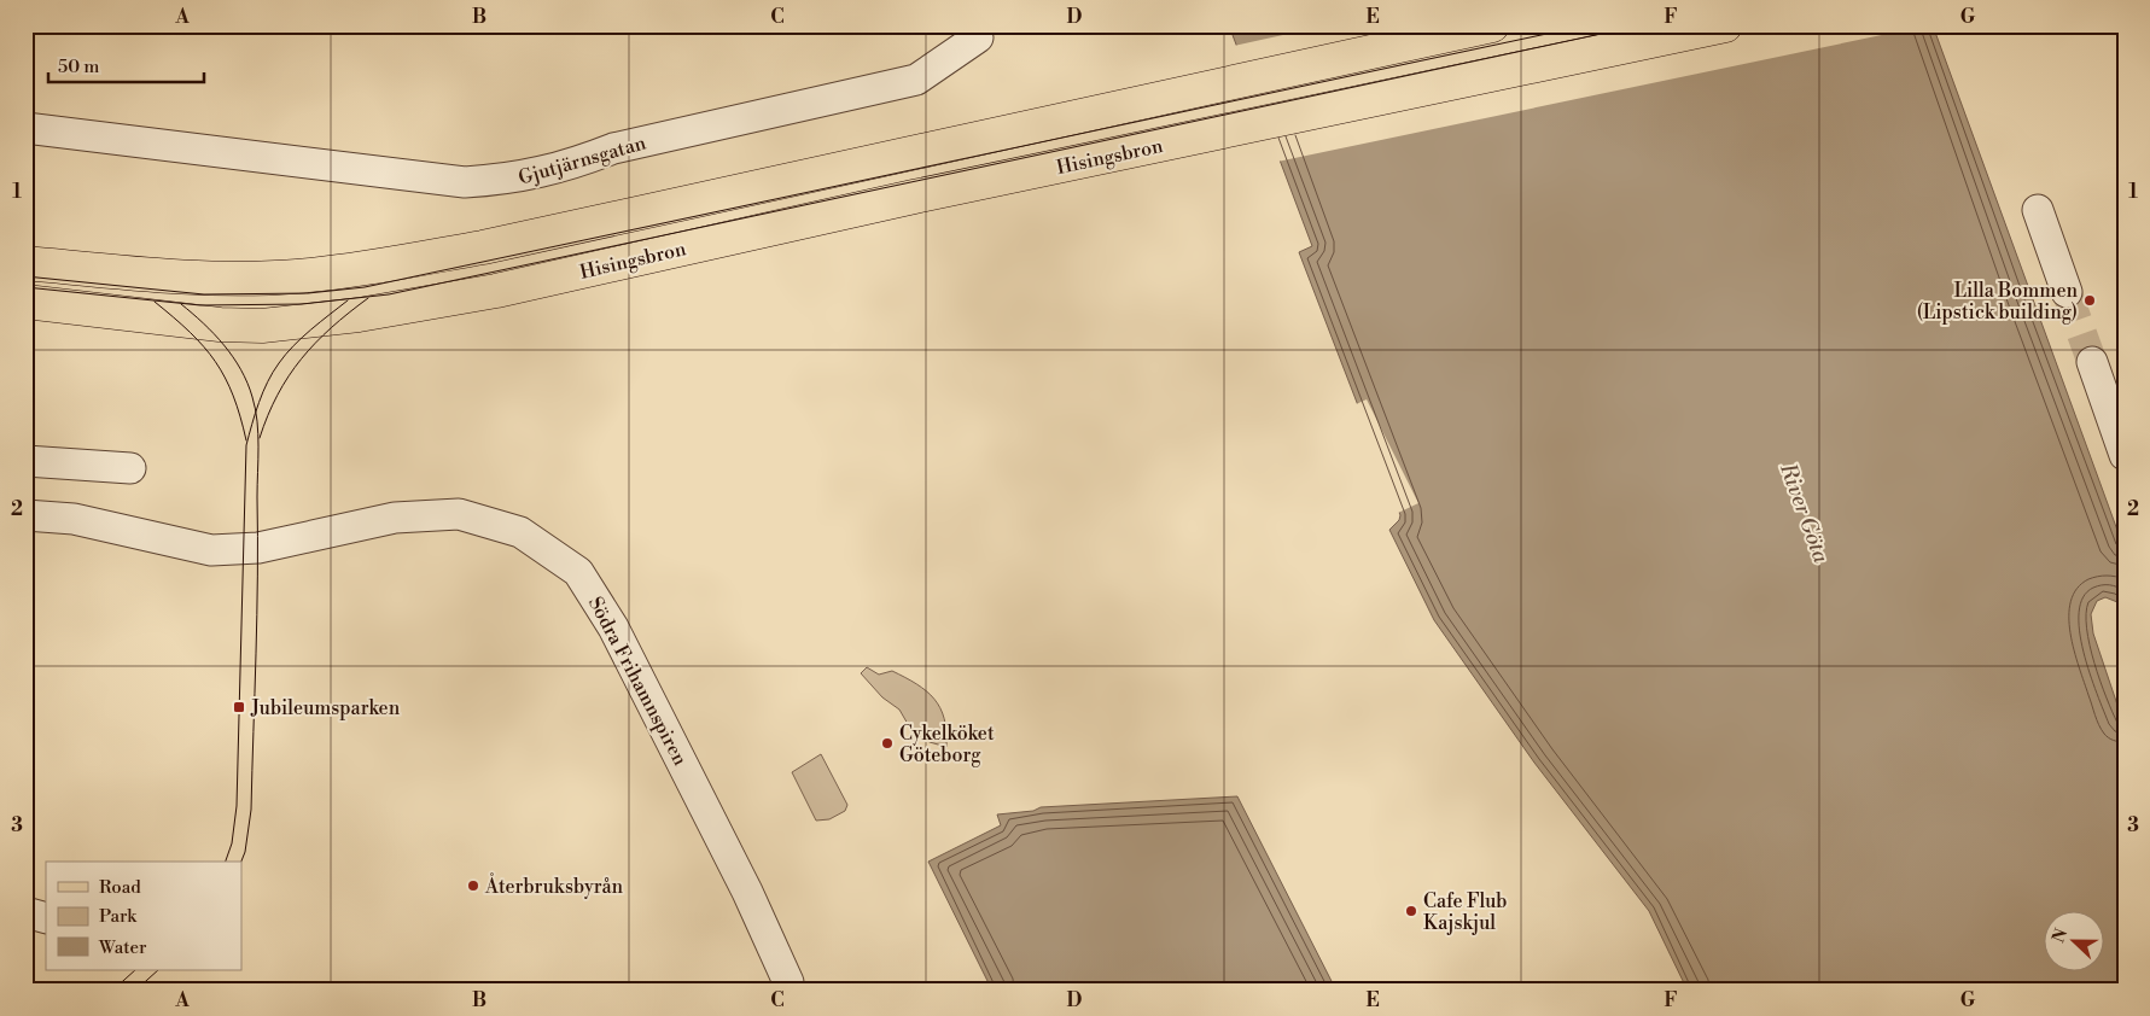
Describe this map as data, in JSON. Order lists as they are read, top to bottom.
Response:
{
  "streets": {
    "main road": ["Hisingsbron"],
    "street": ["Gjutjärnsgatan", "Södra Frihamnspiren"]
  },
  "water": ["River Göta"],
  "places": {
    "other": [
      "Lilla Bommen (Lipstick building)",
      "Cykelköket Göteborg",
      "Återbruksbyrån",
      "Cafe Flub Kajskjul"
    ],
    "transit": ["Jubileumsparken"]
  },
  "legend": ["Road", "Park", "Water"],
  "scale_bar": "50 m",
  "north": "left",
  "grid": {
    "columns": [
      "A",
      "B",
      "C",
      "D",
      "E",
      "F",
      "G"
    ],
    "rows": ["1", "2", "3"]
  }
}
